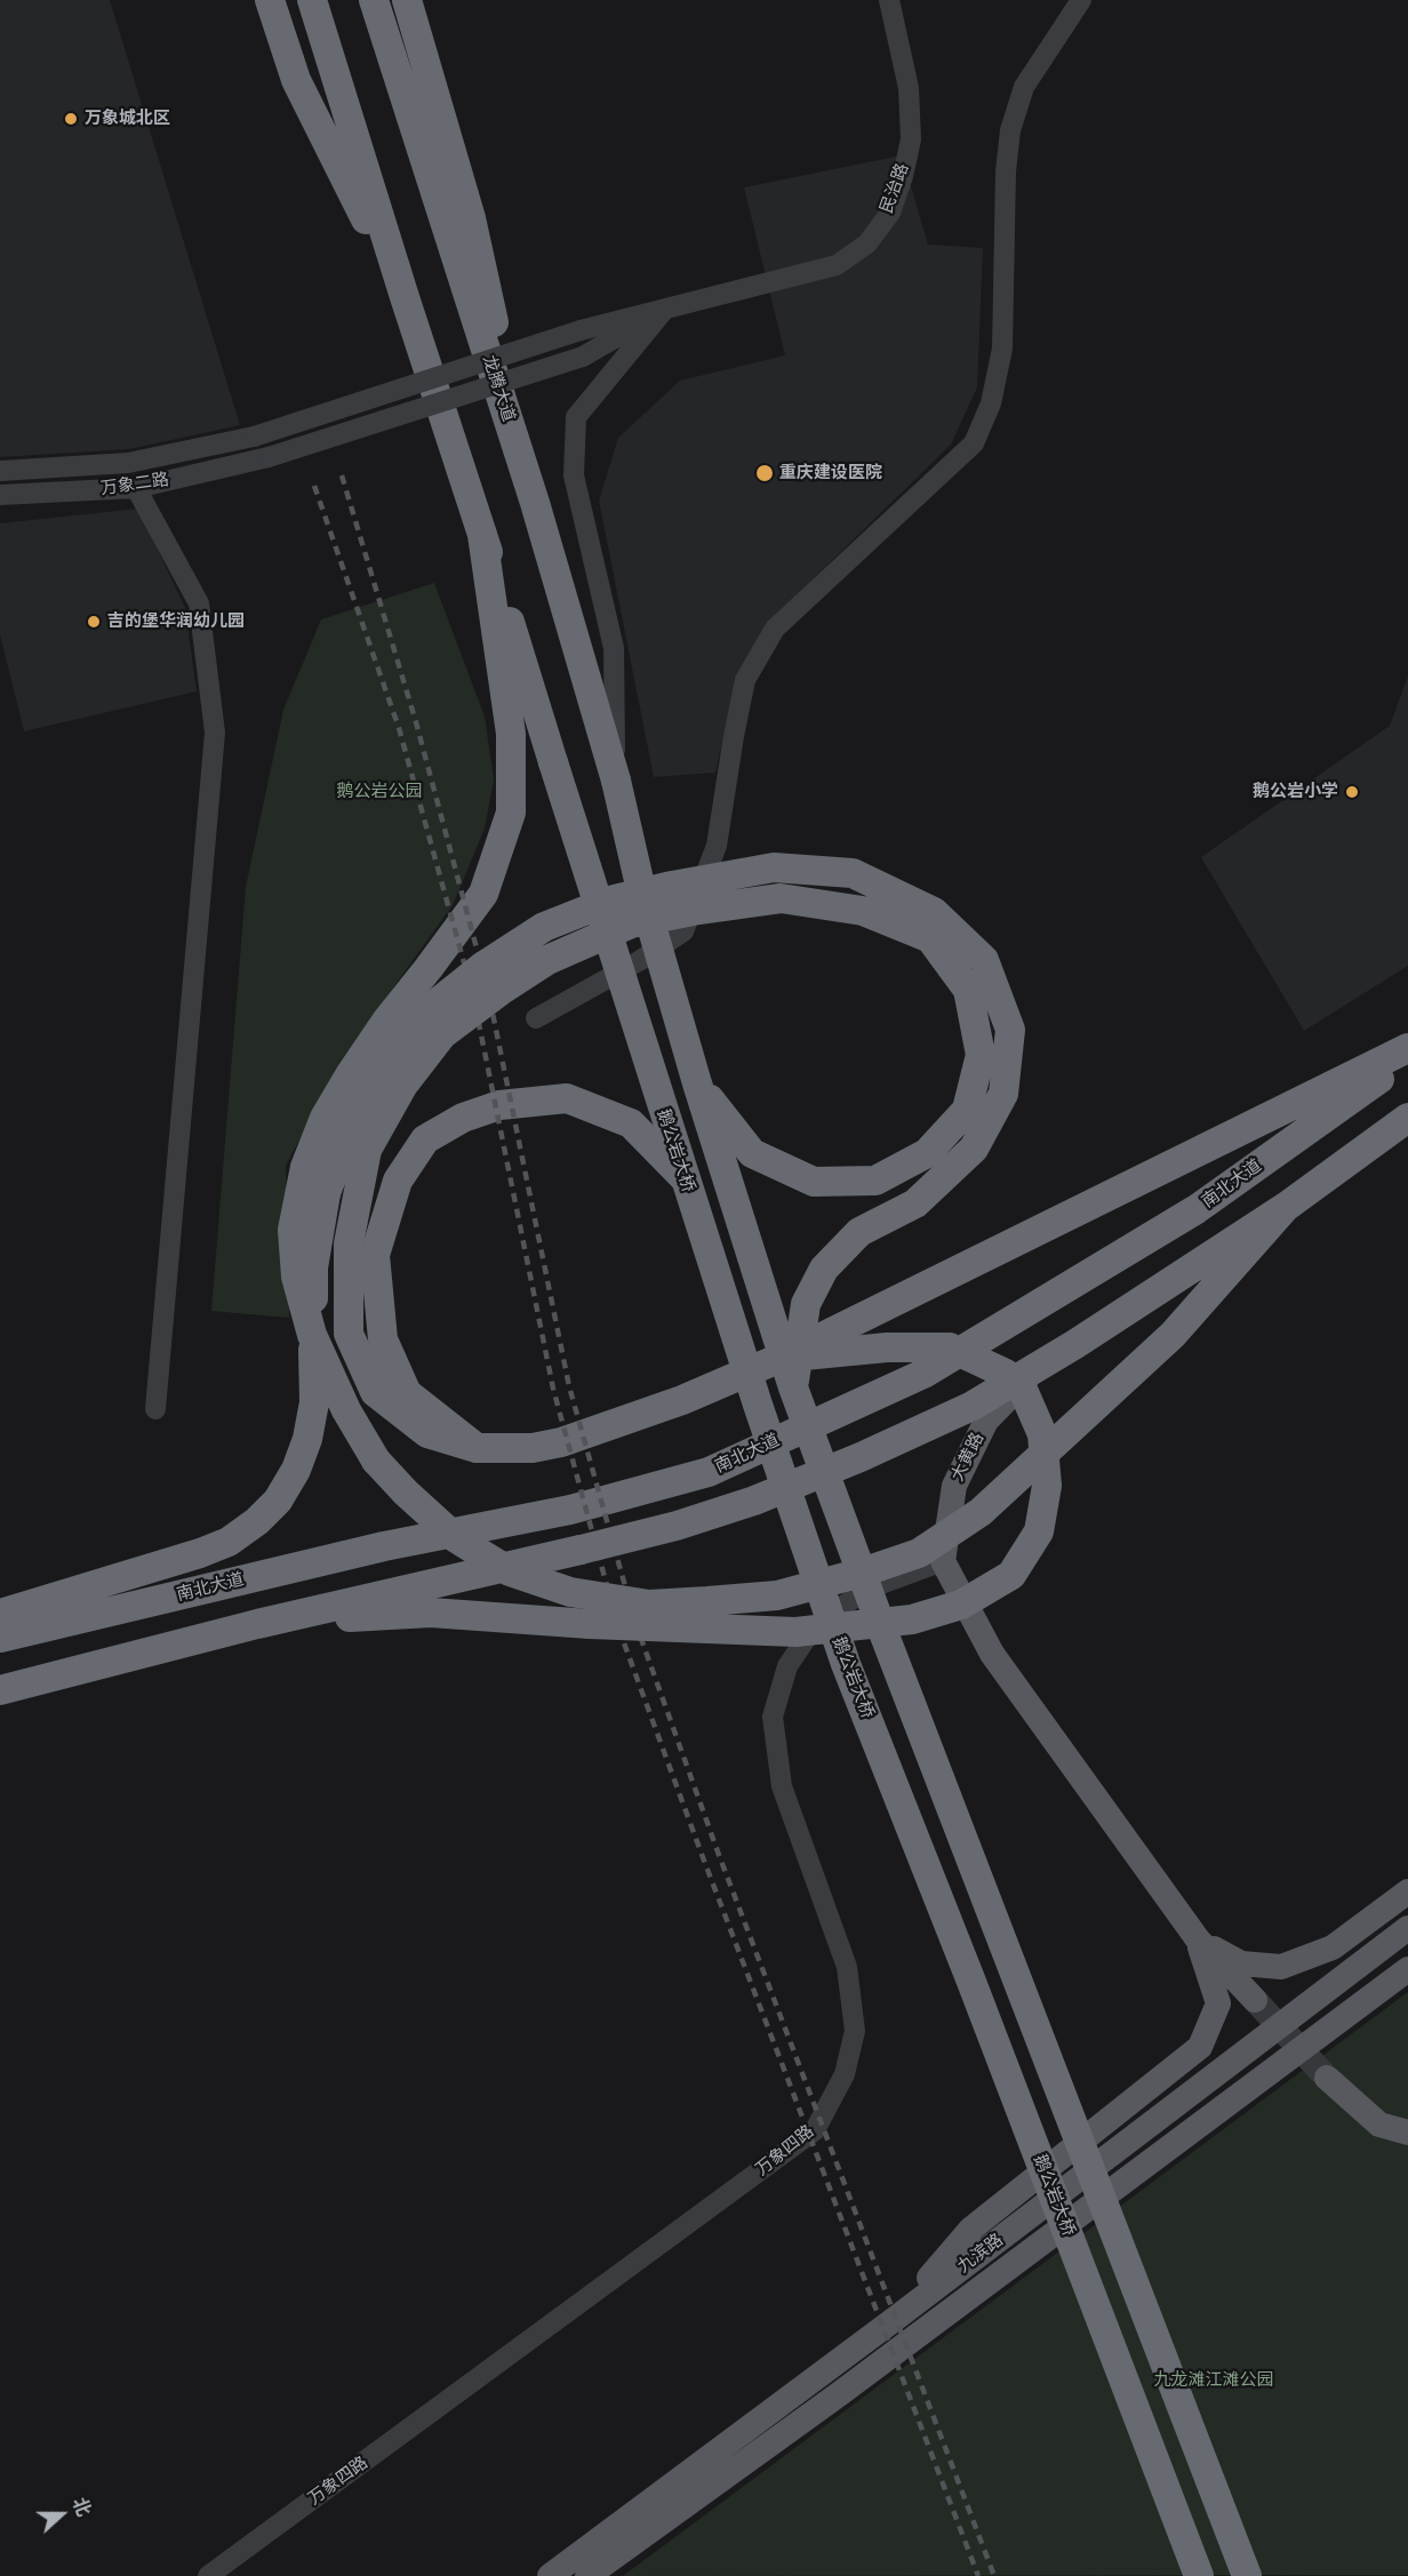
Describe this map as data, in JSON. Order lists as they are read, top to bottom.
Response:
{
  "streets": {
    "highway": ["龙腾大道", "鹅公岩大桥", "南北大道"],
    "main road": ["大黄路", "九滨路"],
    "street": ["民治路", "万象二路", "万象四路"]
  },
  "crossings": [
    ["民治路", "万象二路"],
    ["大黄路", "万象四路"]
  ],
  "parks": ["鹅公岩公园", "九龙滩江滩公园"],
  "places": [
    "万象城北区",
    "重庆建设医院",
    "吉的堡华润幼儿园",
    "鹅公岩小学"
  ],
  "north": "right"
}
